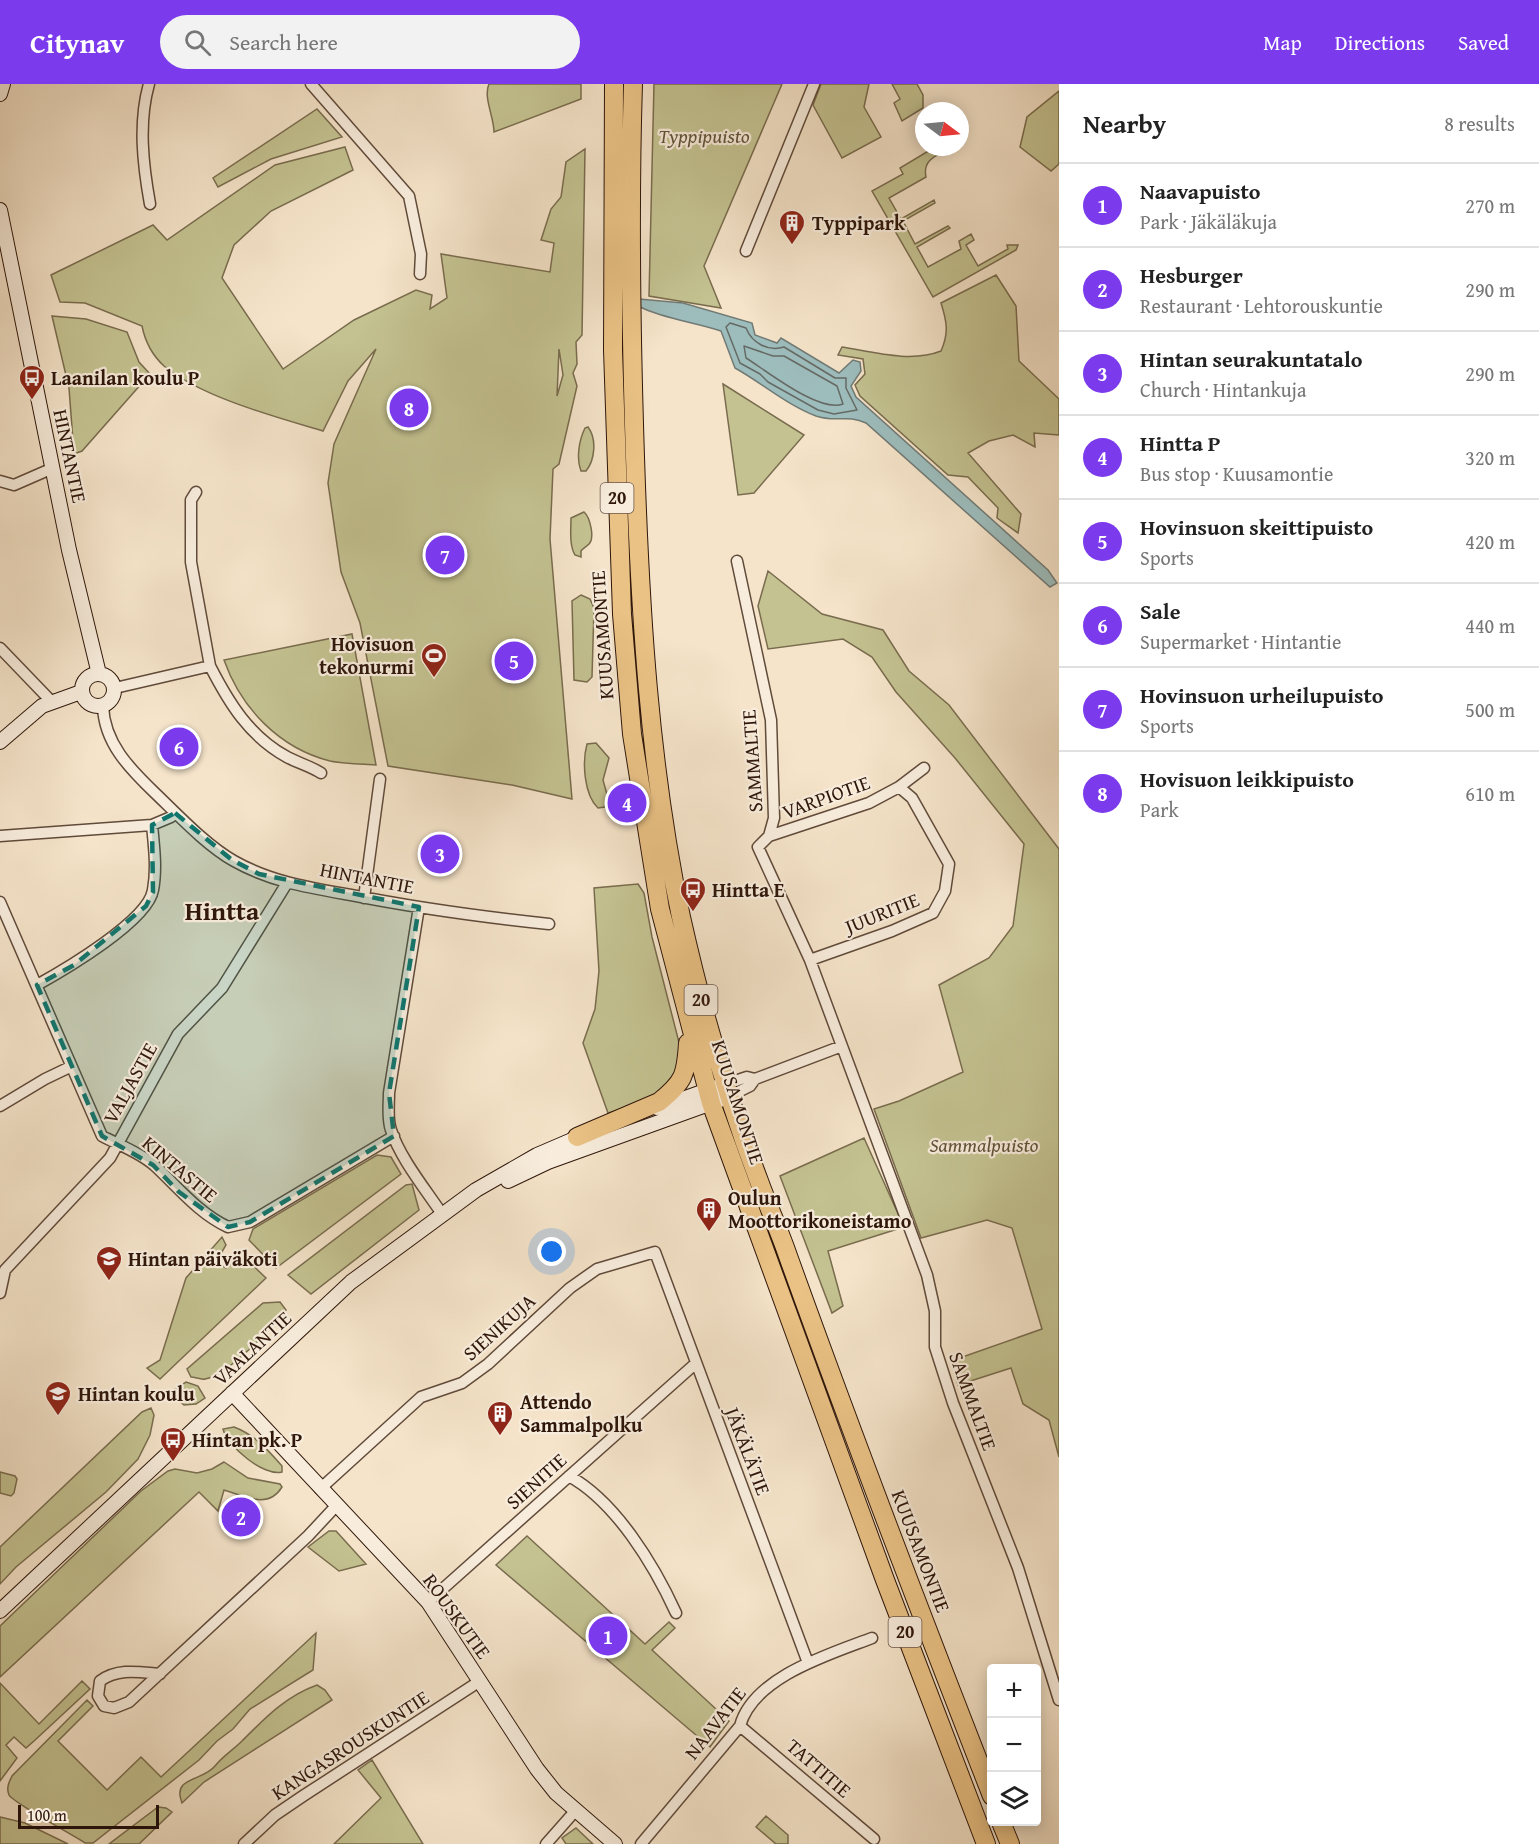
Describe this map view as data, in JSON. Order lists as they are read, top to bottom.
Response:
{
  "streets": {
    "highway": ["20", "KUUSAMONTIE"],
    "street": [
      "HINTANTIE",
      "SAMMALTIE",
      "VARPIOTIE",
      "JUURITIE",
      "VALJASTIE",
      "KINTASTIE",
      "SIENIKUJA",
      "VAALANTIE",
      "JÄKÄLÄTIE",
      "SIENITIE",
      "ROUSKUTIE",
      "NAAVATIE",
      "KANGASROUSKUNTIE",
      "TATTITIE"
    ]
  },
  "crossings": [
    ["HINTANTIE", "VALJASTIE"],
    ["HINTANTIE", "KINTASTIE"],
    ["HINTANTIE", "VAALANTIE"],
    ["KUUSAMONTIE", "VAALANTIE"],
    ["SAMMALTIE", "VARPIOTIE"],
    ["SAMMALTIE", "JUURITIE"],
    ["VARPIOTIE", "JUURITIE"],
    ["VALJASTIE", "KINTASTIE"],
    ["SIENIKUJA", "JÄKÄLÄTIE"],
    ["SIENIKUJA", "ROUSKUTIE"],
    ["VAALANTIE", "ROUSKUTIE"],
    ["JÄKÄLÄTIE", "SIENITIE"],
    ["JÄKÄLÄTIE", "NAAVATIE"],
    ["SIENITIE", "ROUSKUTIE"],
    ["ROUSKUTIE", "KANGASROUSKUNTIE"],
    ["NAAVATIE", "TATTITIE"]
  ],
  "districts": ["Hintta"],
  "parks": ["Typpipuisto", "Sammalpuisto"],
  "places": {
    "building": ["Typpipark", "Oulun Moottorikoneistamo", "Attendo Sammalpolku"],
    "bus stop": ["Laanilan koulu P", "Hintta E", "Hintan pk. P"],
    "sports": ["Hovisuon tekonurmi"],
    "school or university": ["Hintan päiväkoti", "Hintan koulu"]
  },
  "scale_bar": "100 m",
  "north": "right",
  "page": {
    "header": "Citynav",
    "search": "Search here",
    "nav": ["Map", "Directions", "Saved"],
    "heading": ["Nearby", "8 results"],
    "list": [
      {
        "mark": "1",
        "name": "Naavapuisto",
        "note": "Park · Jäkäläkuja",
        "value": "270 m"
      },
      {
        "mark": "2",
        "name": "Hesburger",
        "note": "Restaurant · Lehtorouskuntie",
        "value": "290 m"
      },
      {
        "mark": "3",
        "name": "Hintan seurakuntatalo",
        "note": "Church · Hintankuja",
        "value": "290 m"
      },
      {
        "mark": "4",
        "name": "Hintta P",
        "note": "Bus stop · Kuusamontie",
        "value": "320 m"
      },
      {
        "mark": "5",
        "name": "Hovinsuon skeittipuisto",
        "note": "Sports",
        "value": "420 m"
      },
      {
        "mark": "6",
        "name": "Sale",
        "note": "Supermarket · Hintantie",
        "value": "440 m"
      },
      {
        "mark": "7",
        "name": "Hovinsuon urheilupuisto",
        "note": "Sports",
        "value": "500 m"
      },
      {
        "mark": "8",
        "name": "Hovisuon leikkipuisto",
        "note": "Park",
        "value": "610 m"
      }
    ],
    "pins": [
      "8",
      "7",
      "5",
      "6",
      "4",
      "3",
      "2",
      "1"
    ],
    "map_buttons": ["+", "−"],
    "scale": "100 m"
  }
}
